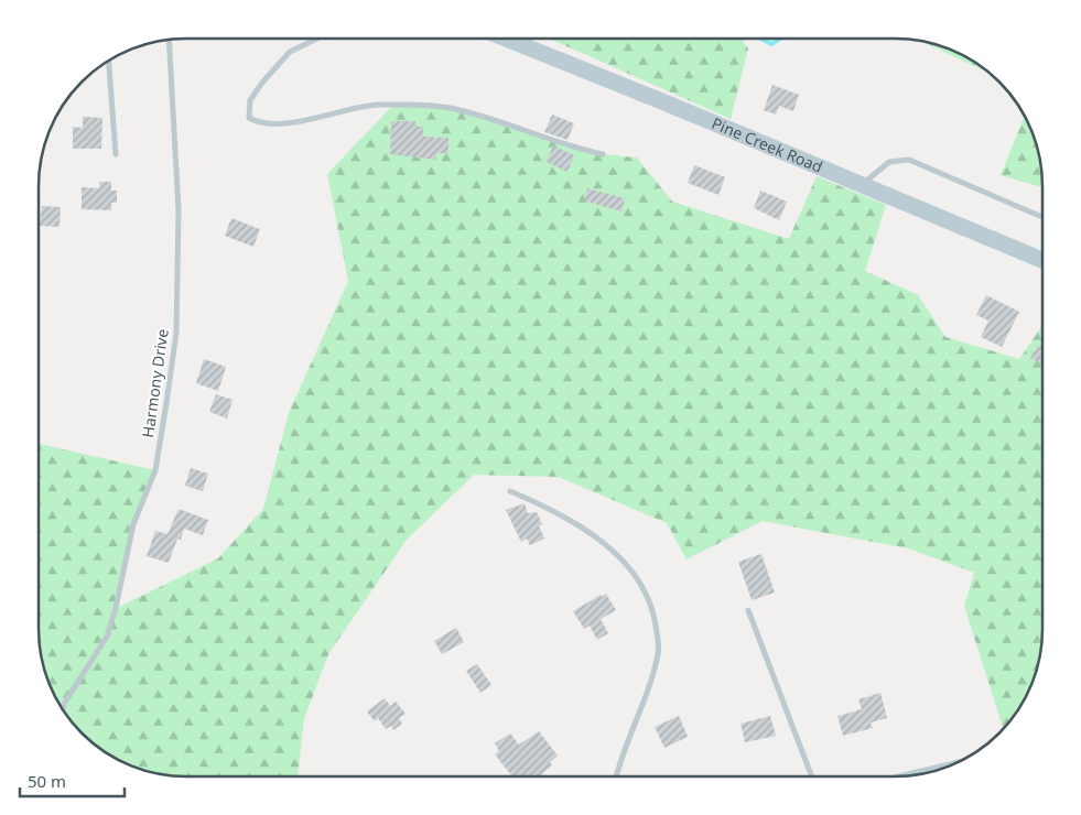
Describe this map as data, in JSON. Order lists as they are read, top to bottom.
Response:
{
  "streets": {
    "street": ["Pine Creek Road"],
    "lane": ["Harmony Drive"]
  },
  "scale_bar": "50 m"
}
